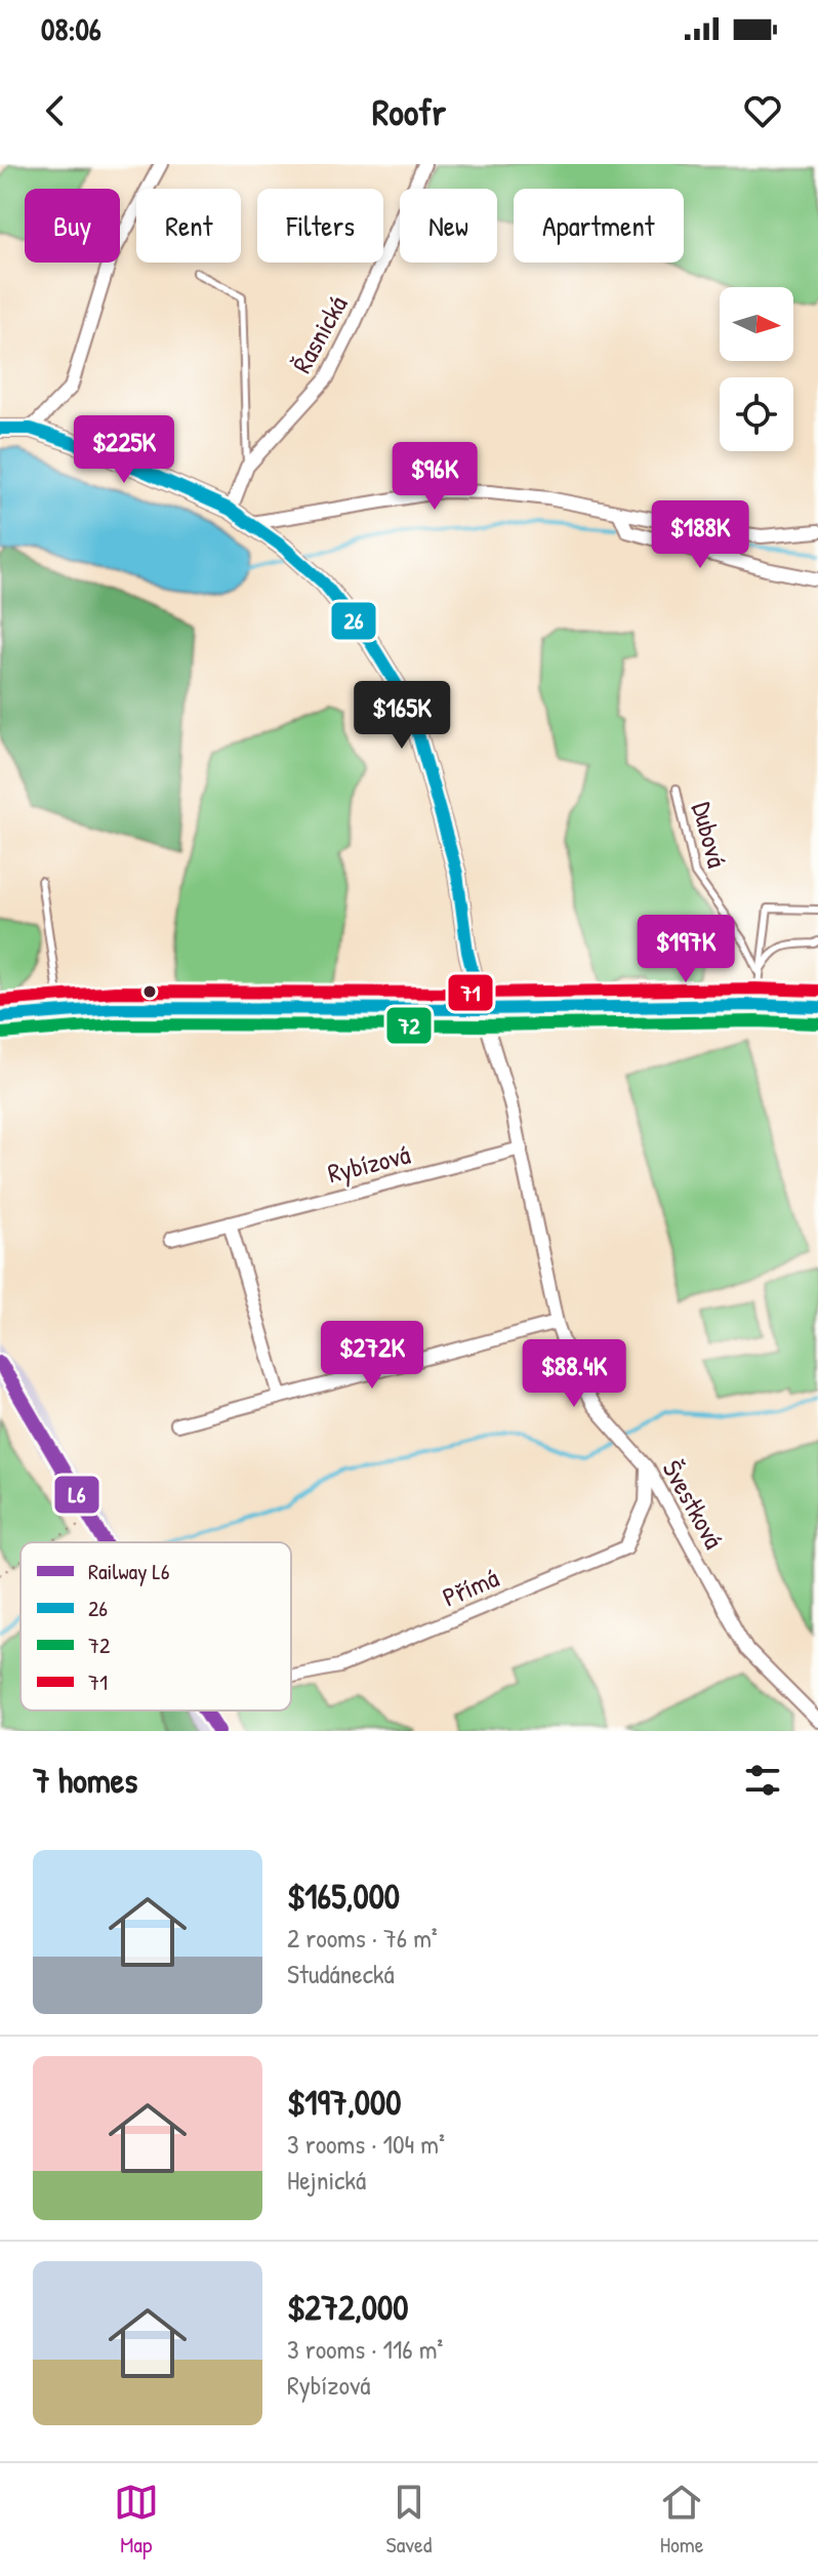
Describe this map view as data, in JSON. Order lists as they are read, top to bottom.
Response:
{
  "streets": {
    "street": [
      "Řasnická",
      "Rybízová",
      "Švestková",
      "Přímá"
    ],
    "lane": ["Dubová"]
  },
  "crossings": [
    ["Rybízová", "Švestková"],
    ["Švestková", "Přímá"]
  ],
  "lines": [
    "transit line 26",
    "transit line 71",
    "transit line 72",
    "rail line L6"
  ],
  "legend": [
    "Railway L6",
    "26",
    "72",
    "71"
  ],
  "north": "right",
  "page": {
    "status": "08:06",
    "header": "Roofr",
    "chip": [
      "Buy",
      "Rent",
      "Filters",
      "New",
      "Apartment"
    ],
    "price": [
      "$225K",
      "$96K",
      "$188K",
      "$165K",
      "$197K",
      "$272K",
      "$88.4K"
    ],
    "heading": "7 homes",
    "list": [
      {
        "name": "$165,000",
        "note": "2 rooms · 76 m² · Studánecká"
      },
      {
        "name": "$197,000",
        "note": "3 rooms · 104 m² · Hejnická"
      },
      {
        "name": "$272,000",
        "note": "3 rooms · 116 m² · Rybízová"
      }
    ],
    "tabs": ["Map", "Saved", "Home"]
  }
}
